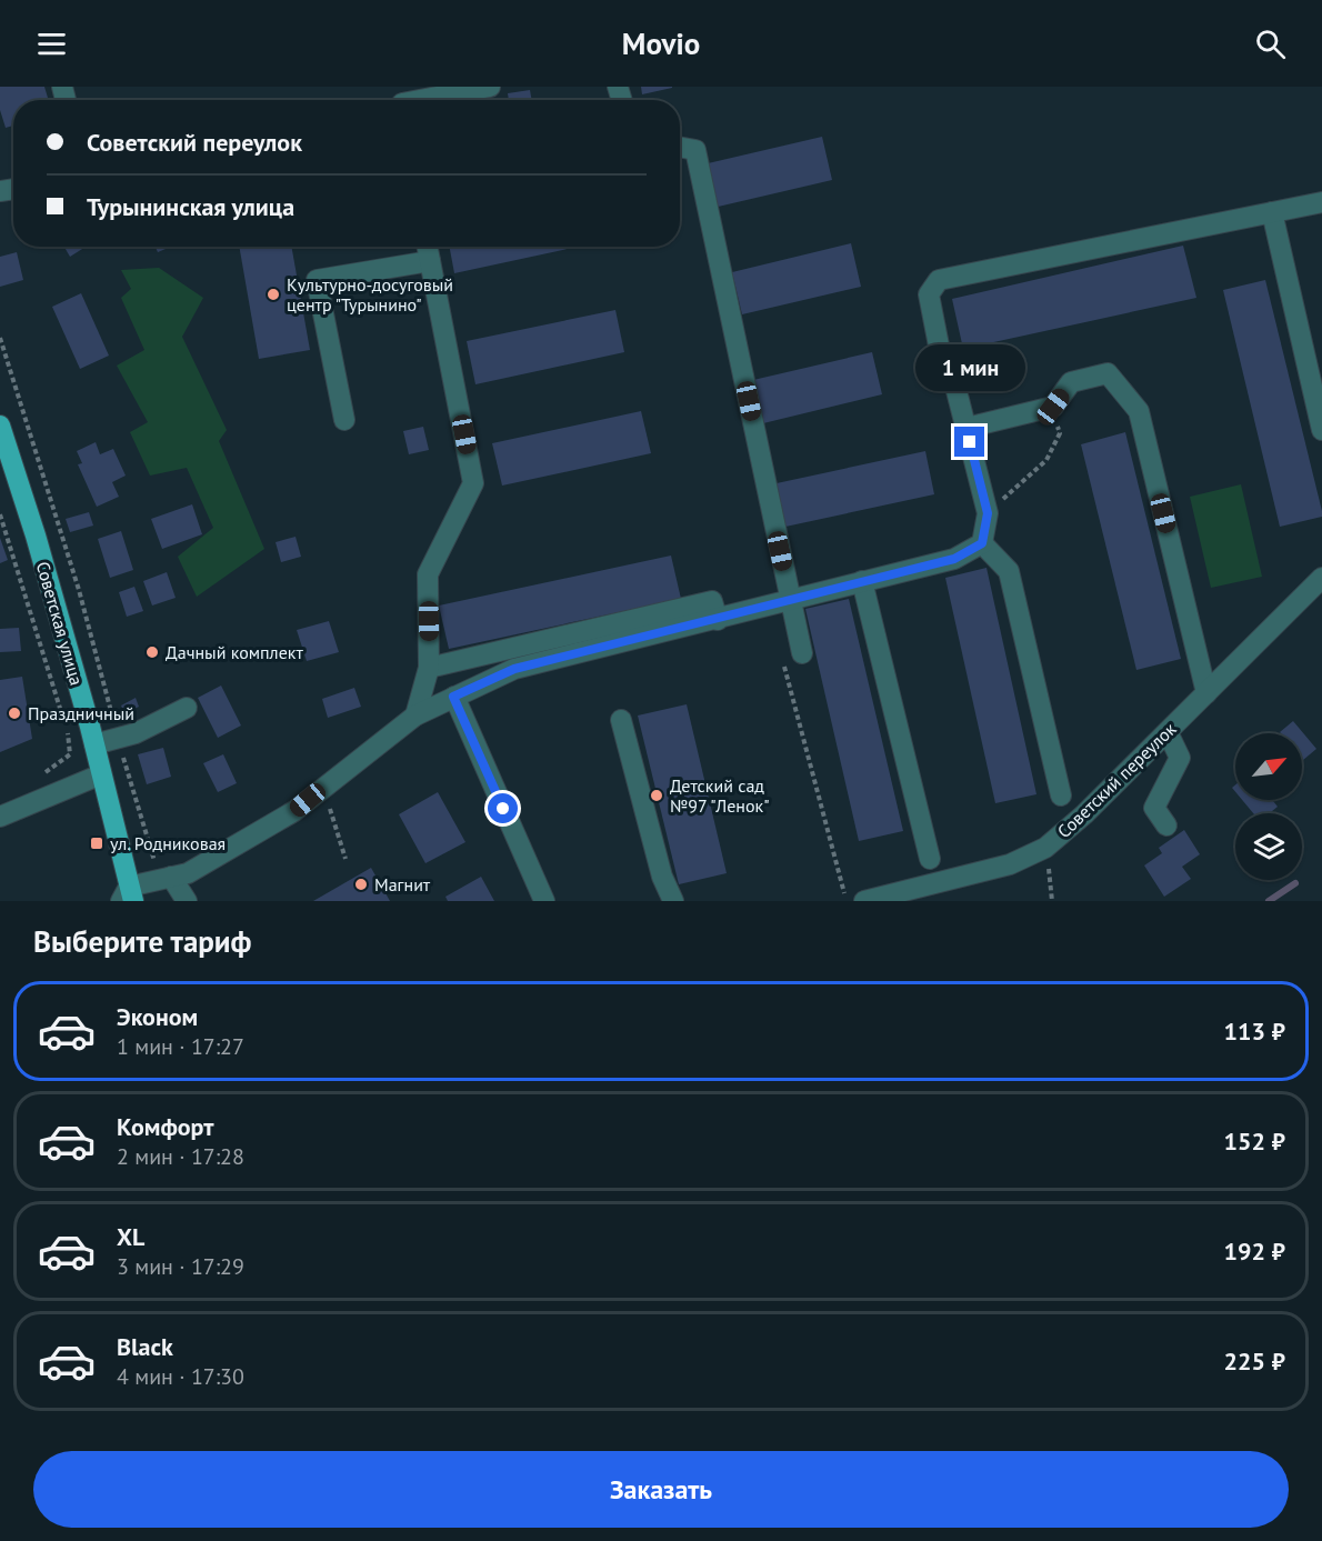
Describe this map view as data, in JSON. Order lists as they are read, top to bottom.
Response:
{
  "streets": {
    "main road": ["Советская улица"],
    "street": ["Советский переулок"]
  },
  "places": {
    "other": [
      "Культурно-досуговый центр \"Турынино\"",
      "Дачный комплект",
      "Праздничный",
      "Детский сад №97 \"Ленок\"",
      "Магнит"
    ],
    "transit": ["ул. Родниковая"]
  },
  "north": "top right",
  "page": {
    "header": "Movio",
    "banner": ["Советский переулок", "Турынинская улица"],
    "bubble": "1 мин",
    "heading": "Выберите тариф",
    "list": [
      {
        "name": "Эконом",
        "note": "1 мин · 17:27",
        "value": "113 ₽"
      },
      {
        "name": "Комфорт",
        "note": "2 мин · 17:28",
        "value": "152 ₽"
      },
      {
        "name": "XL",
        "note": "3 мин · 17:29",
        "value": "192 ₽"
      },
      {
        "name": "Black",
        "note": "4 мин · 17:30",
        "value": "225 ₽"
      }
    ],
    "buttons": "Заказать"
  }
}
